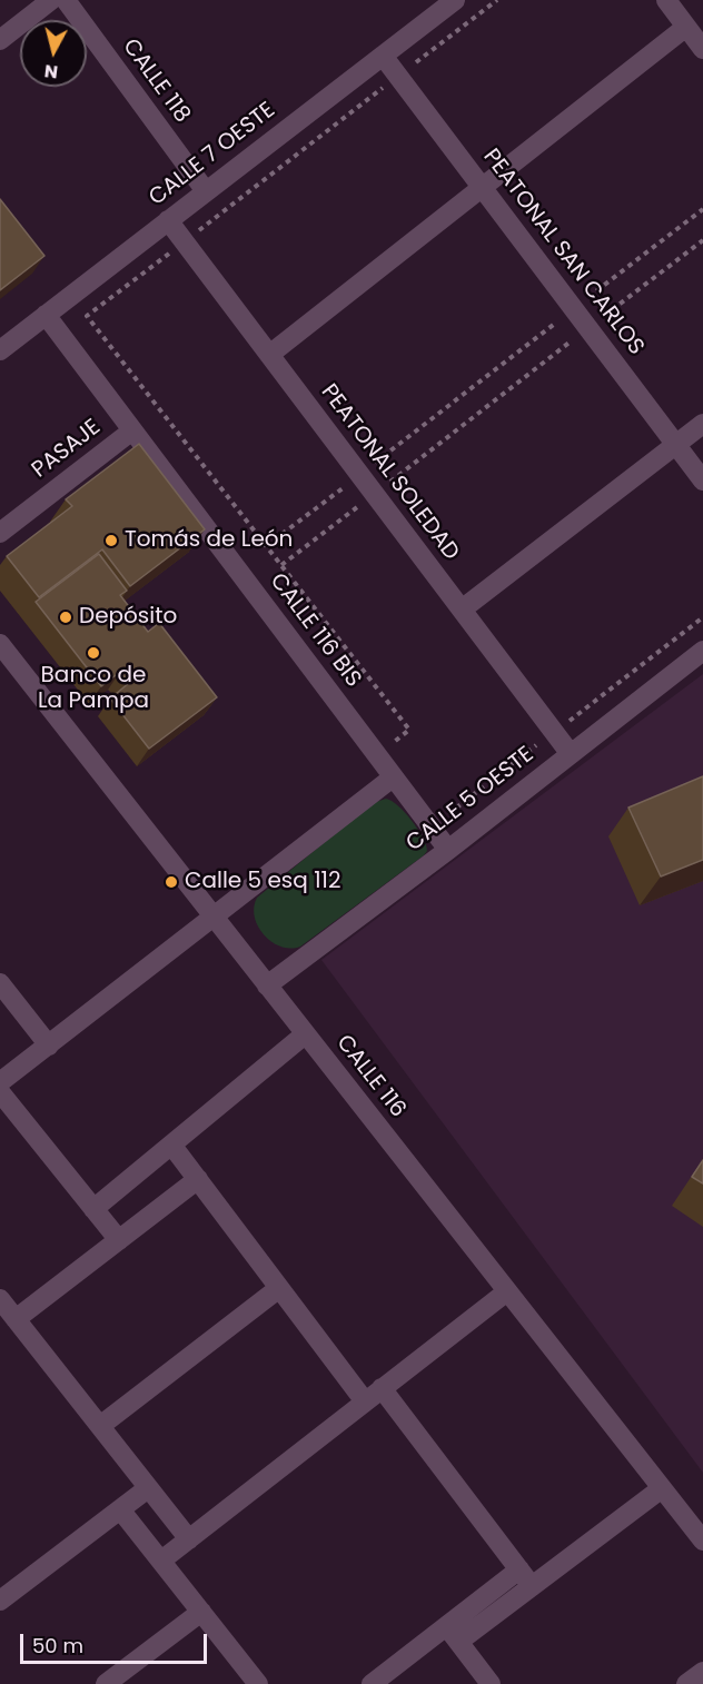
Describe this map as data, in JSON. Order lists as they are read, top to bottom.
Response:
{
  "streets": {
    "street": [
      "CALLE 118",
      "CALLE 7 OESTE",
      "PEATONAL SAN CARLOS",
      "PASAJE",
      "PEATONAL SOLEDAD",
      "CALLE 116 BIS",
      "CALLE 5 OESTE",
      "CALLE 116"
    ]
  },
  "crossings": [
    ["CALLE 118", "CALLE 7 OESTE"],
    ["CALLE 7 OESTE", "PEATONAL SAN CARLOS"],
    ["CALLE 7 OESTE", "PEATONAL SOLEDAD"],
    ["CALLE 7 OESTE", "CALLE 116 BIS"],
    ["PASAJE", "CALLE 116 BIS"],
    ["PEATONAL SOLEDAD", "CALLE 5 OESTE"],
    ["CALLE 116 BIS", "CALLE 5 OESTE"],
    ["CALLE 5 OESTE", "CALLE 116"]
  ],
  "places": [
    "Tomás de León",
    "Depósito",
    "Banco de La Pampa",
    "Calle 5 esq 112"
  ],
  "scale_bar": "50 m",
  "north": "bottom"
}
